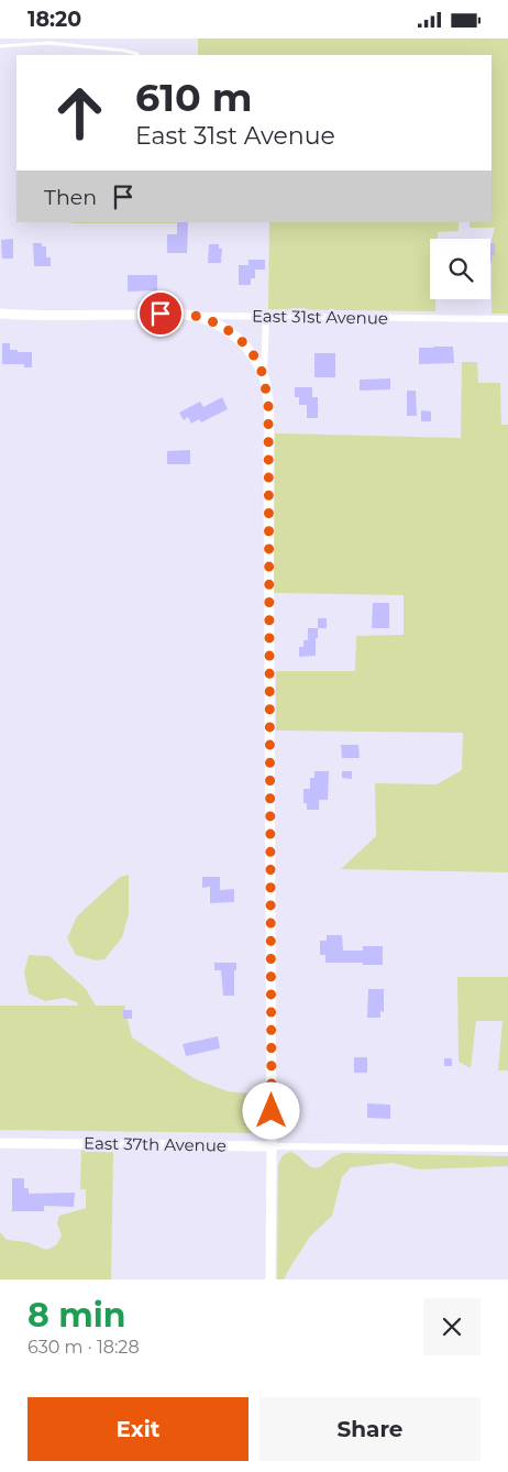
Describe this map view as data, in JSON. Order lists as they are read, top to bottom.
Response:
{
  "streets": {
    "street": ["East 31st Avenue", "East 37th Avenue"]
  },
  "page": {
    "status": "18:20",
    "turn": ["610 m", "East 31st Avenue"],
    "then": "Then",
    "heading": ["8 min", "630 m · 18:28"],
    "buttons": ["Exit", "Share"]
  }
}
